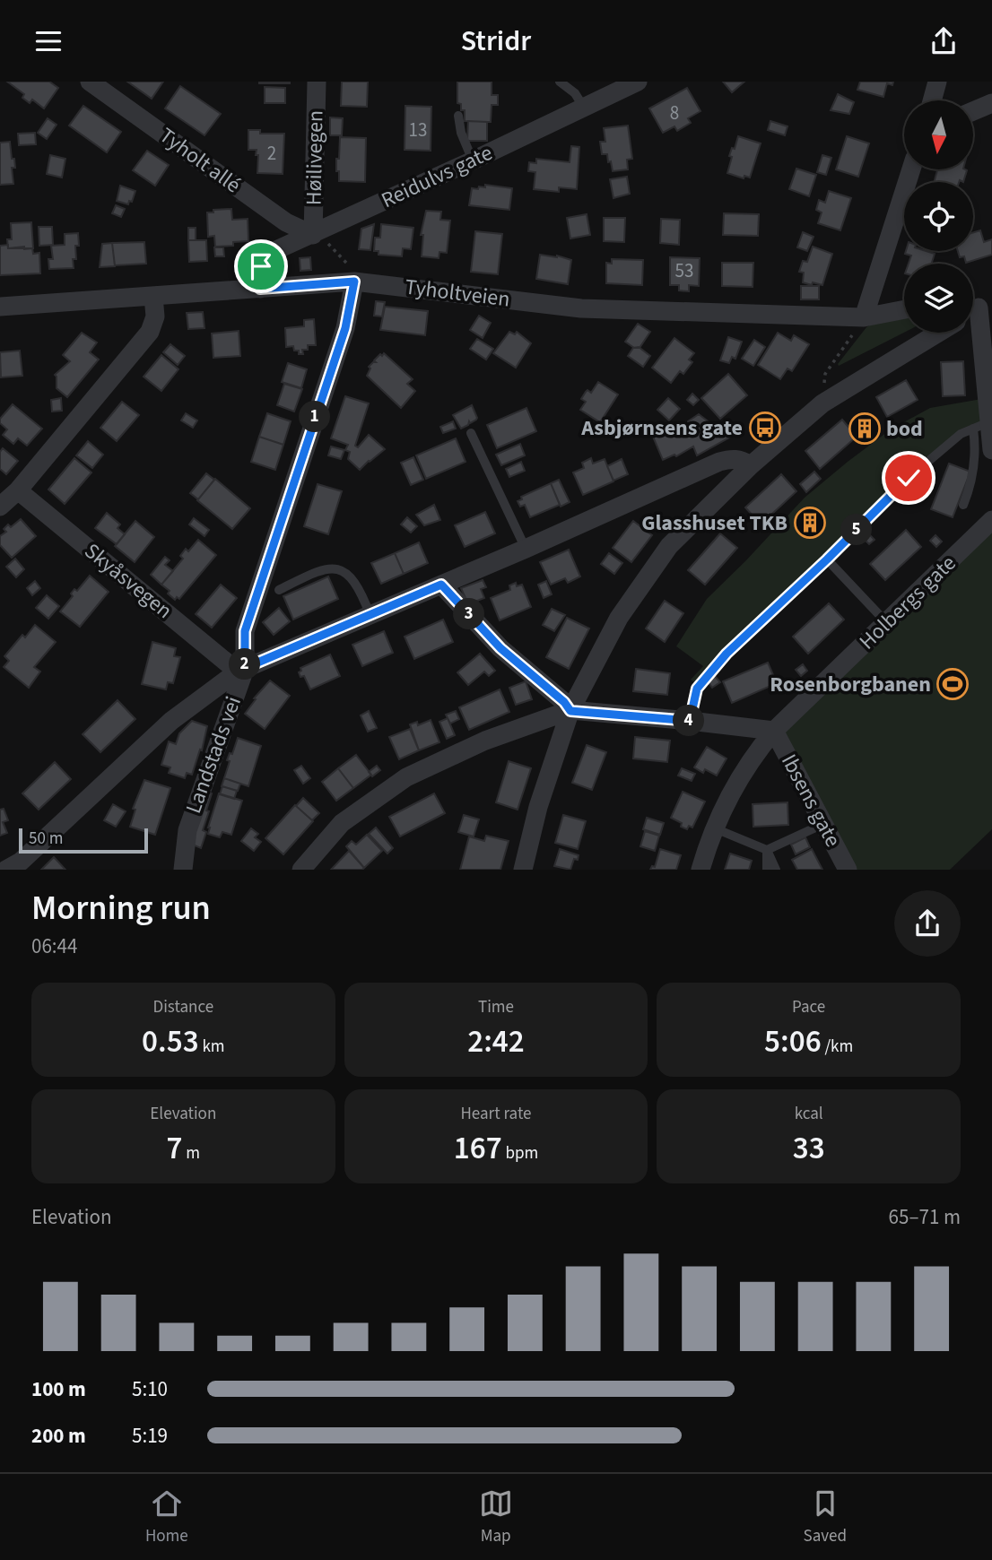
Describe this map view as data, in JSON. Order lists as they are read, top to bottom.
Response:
{
  "streets": {
    "street": [
      "Høilivegen",
      "Tyholt allé",
      "Reidulvs gate",
      "Tyholtveien",
      "Skyåsvegen",
      "Holbergs gate",
      "Landstads vei",
      "Ibsens gate"
    ]
  },
  "crossings": [
    ["Høilivegen", "Tyholt allé"],
    ["Høilivegen", "Reidulvs gate"],
    ["Tyholt allé", "Reidulvs gate"],
    ["Reidulvs gate", "Tyholtveien"],
    ["Tyholtveien", "Landstads vei"],
    ["Skyåsvegen", "Landstads vei"],
    ["Holbergs gate", "Ibsens gate"]
  ],
  "places": {
    "bus stop": ["Asbjørnsens gate"],
    "building": ["bod", "Glasshuset TKB"],
    "sports": ["Rosenborgbanen"]
  },
  "house_numbers": [
    "8",
    "13",
    "2",
    "53"
  ],
  "scale_bar": "50 m",
  "north": "bottom",
  "page": {
    "header": "Stridr",
    "pins": [
      "1",
      "5",
      "3",
      "2",
      "4"
    ],
    "scale": "50 m",
    "heading": ["Morning run", "06:44"],
    "stats": [
      ["Distance", "0.53 km"],
      ["Time", "2:42"],
      ["Pace", "5:06 /km"],
      ["Elevation", "7 m"],
      ["Heart rate", "167 bpm"],
      ["kcal", "33"]
    ],
    "chart": ["Elevation", "65–71 m"],
    "list": [
      {
        "name": "100 m",
        "note": "5:10"
      },
      {
        "name": "200 m",
        "note": "5:19"
      }
    ],
    "tabs": ["Home", "Map", "Saved"]
  }
}
